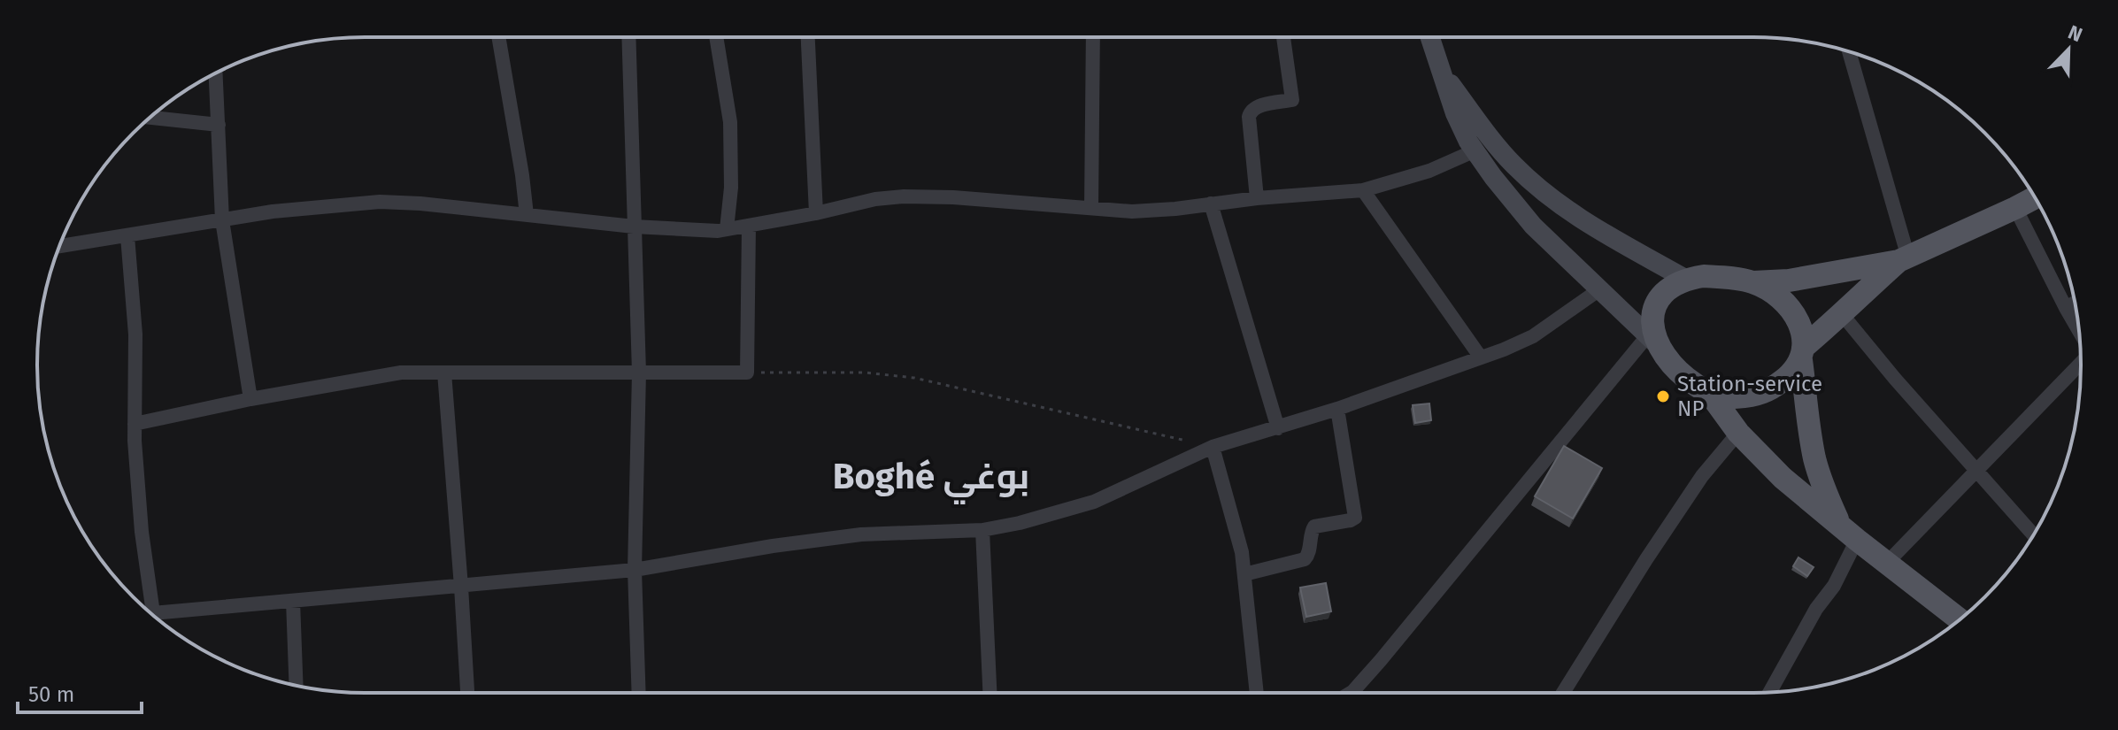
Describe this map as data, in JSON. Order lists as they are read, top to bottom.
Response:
{
  "districts": ["Boghé بوغي"],
  "places": ["Station-service NP"],
  "scale_bar": "50 m",
  "north": "top right"
}
